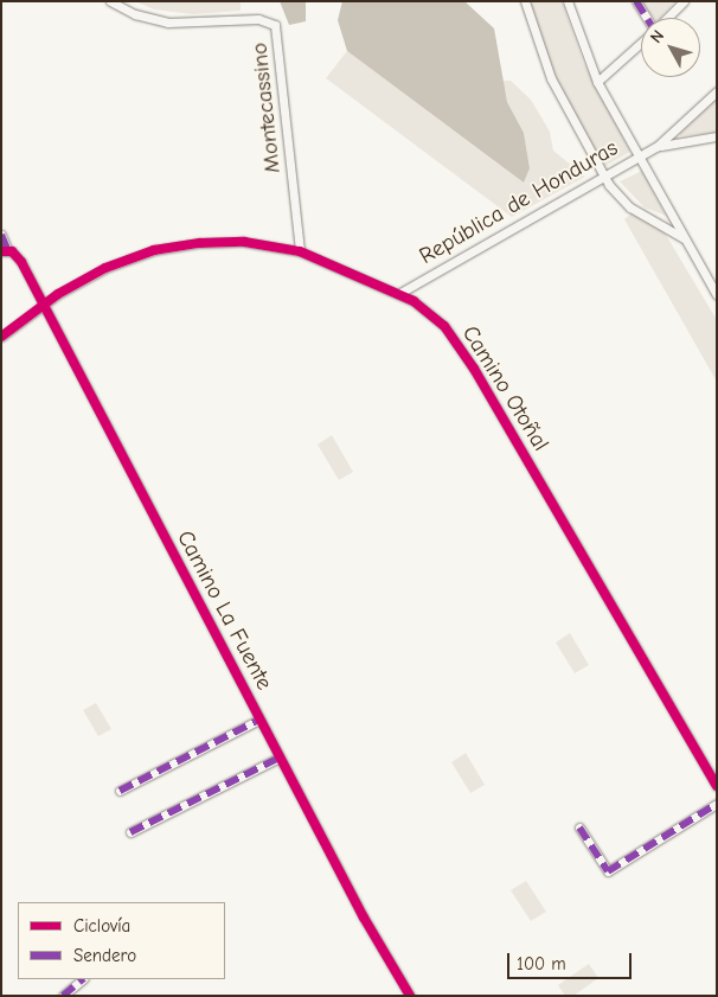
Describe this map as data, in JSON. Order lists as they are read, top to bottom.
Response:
{
  "streets": {
    "street": [
      "Montecassino",
      "República de Honduras",
      "Camino Otoñal",
      "Camino La Fuente"
    ]
  },
  "crossings": [
    ["Montecassino", "Camino Otoñal"],
    ["República de Honduras", "Camino Otoñal"],
    ["Camino Otoñal", "Camino La Fuente"]
  ],
  "legend": ["Ciclovía", "Sendero"],
  "scale_bar": "100 m",
  "north": "top left"
}
